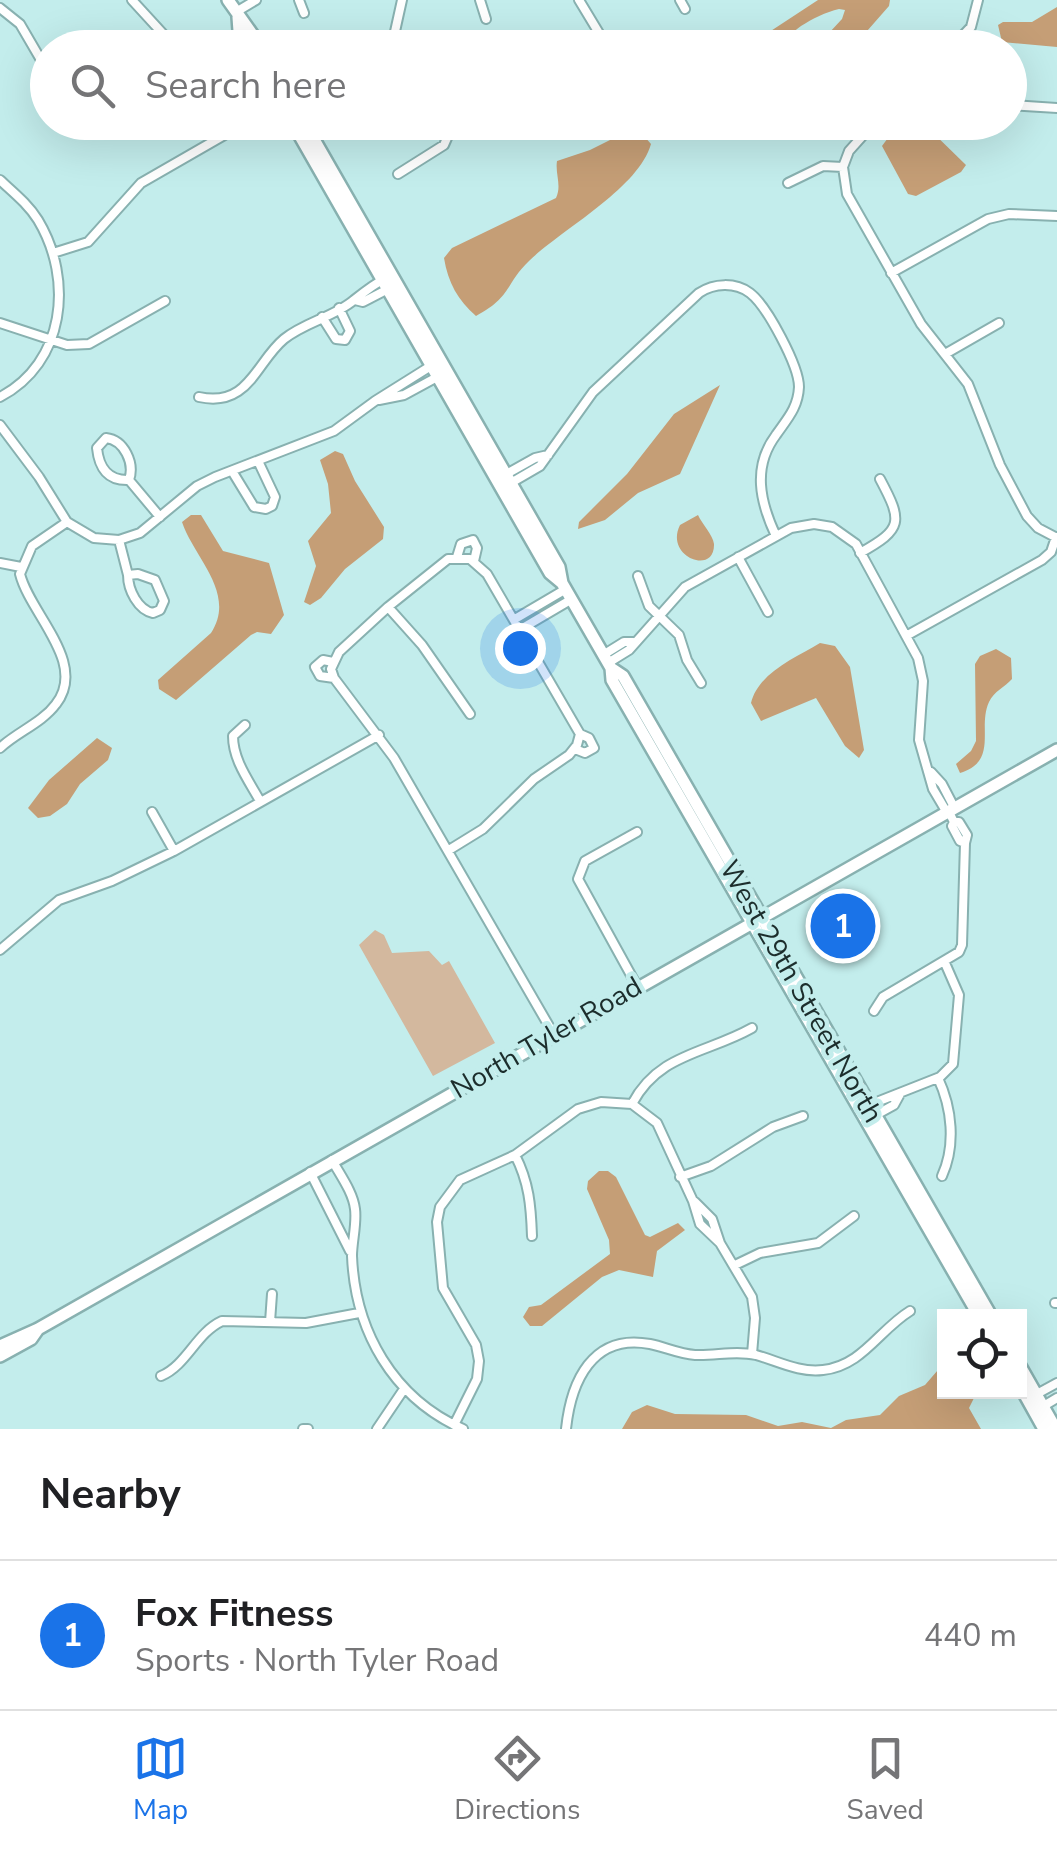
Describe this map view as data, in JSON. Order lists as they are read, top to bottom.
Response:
{
  "streets": {
    "main road": ["West 29th Street North", "North Tyler Road"]
  },
  "crossings": [
    ["West 29th Street North", "North Tyler Road"]
  ],
  "page": {
    "search": "Search here",
    "pins": "1",
    "heading": "Nearby",
    "list": [
      {
        "mark": "1",
        "name": "Fox Fitness",
        "note": "Sports · North Tyler Road",
        "value": "440 m"
      }
    ],
    "nav": ["Map", "Directions", "Saved"]
  }
}
